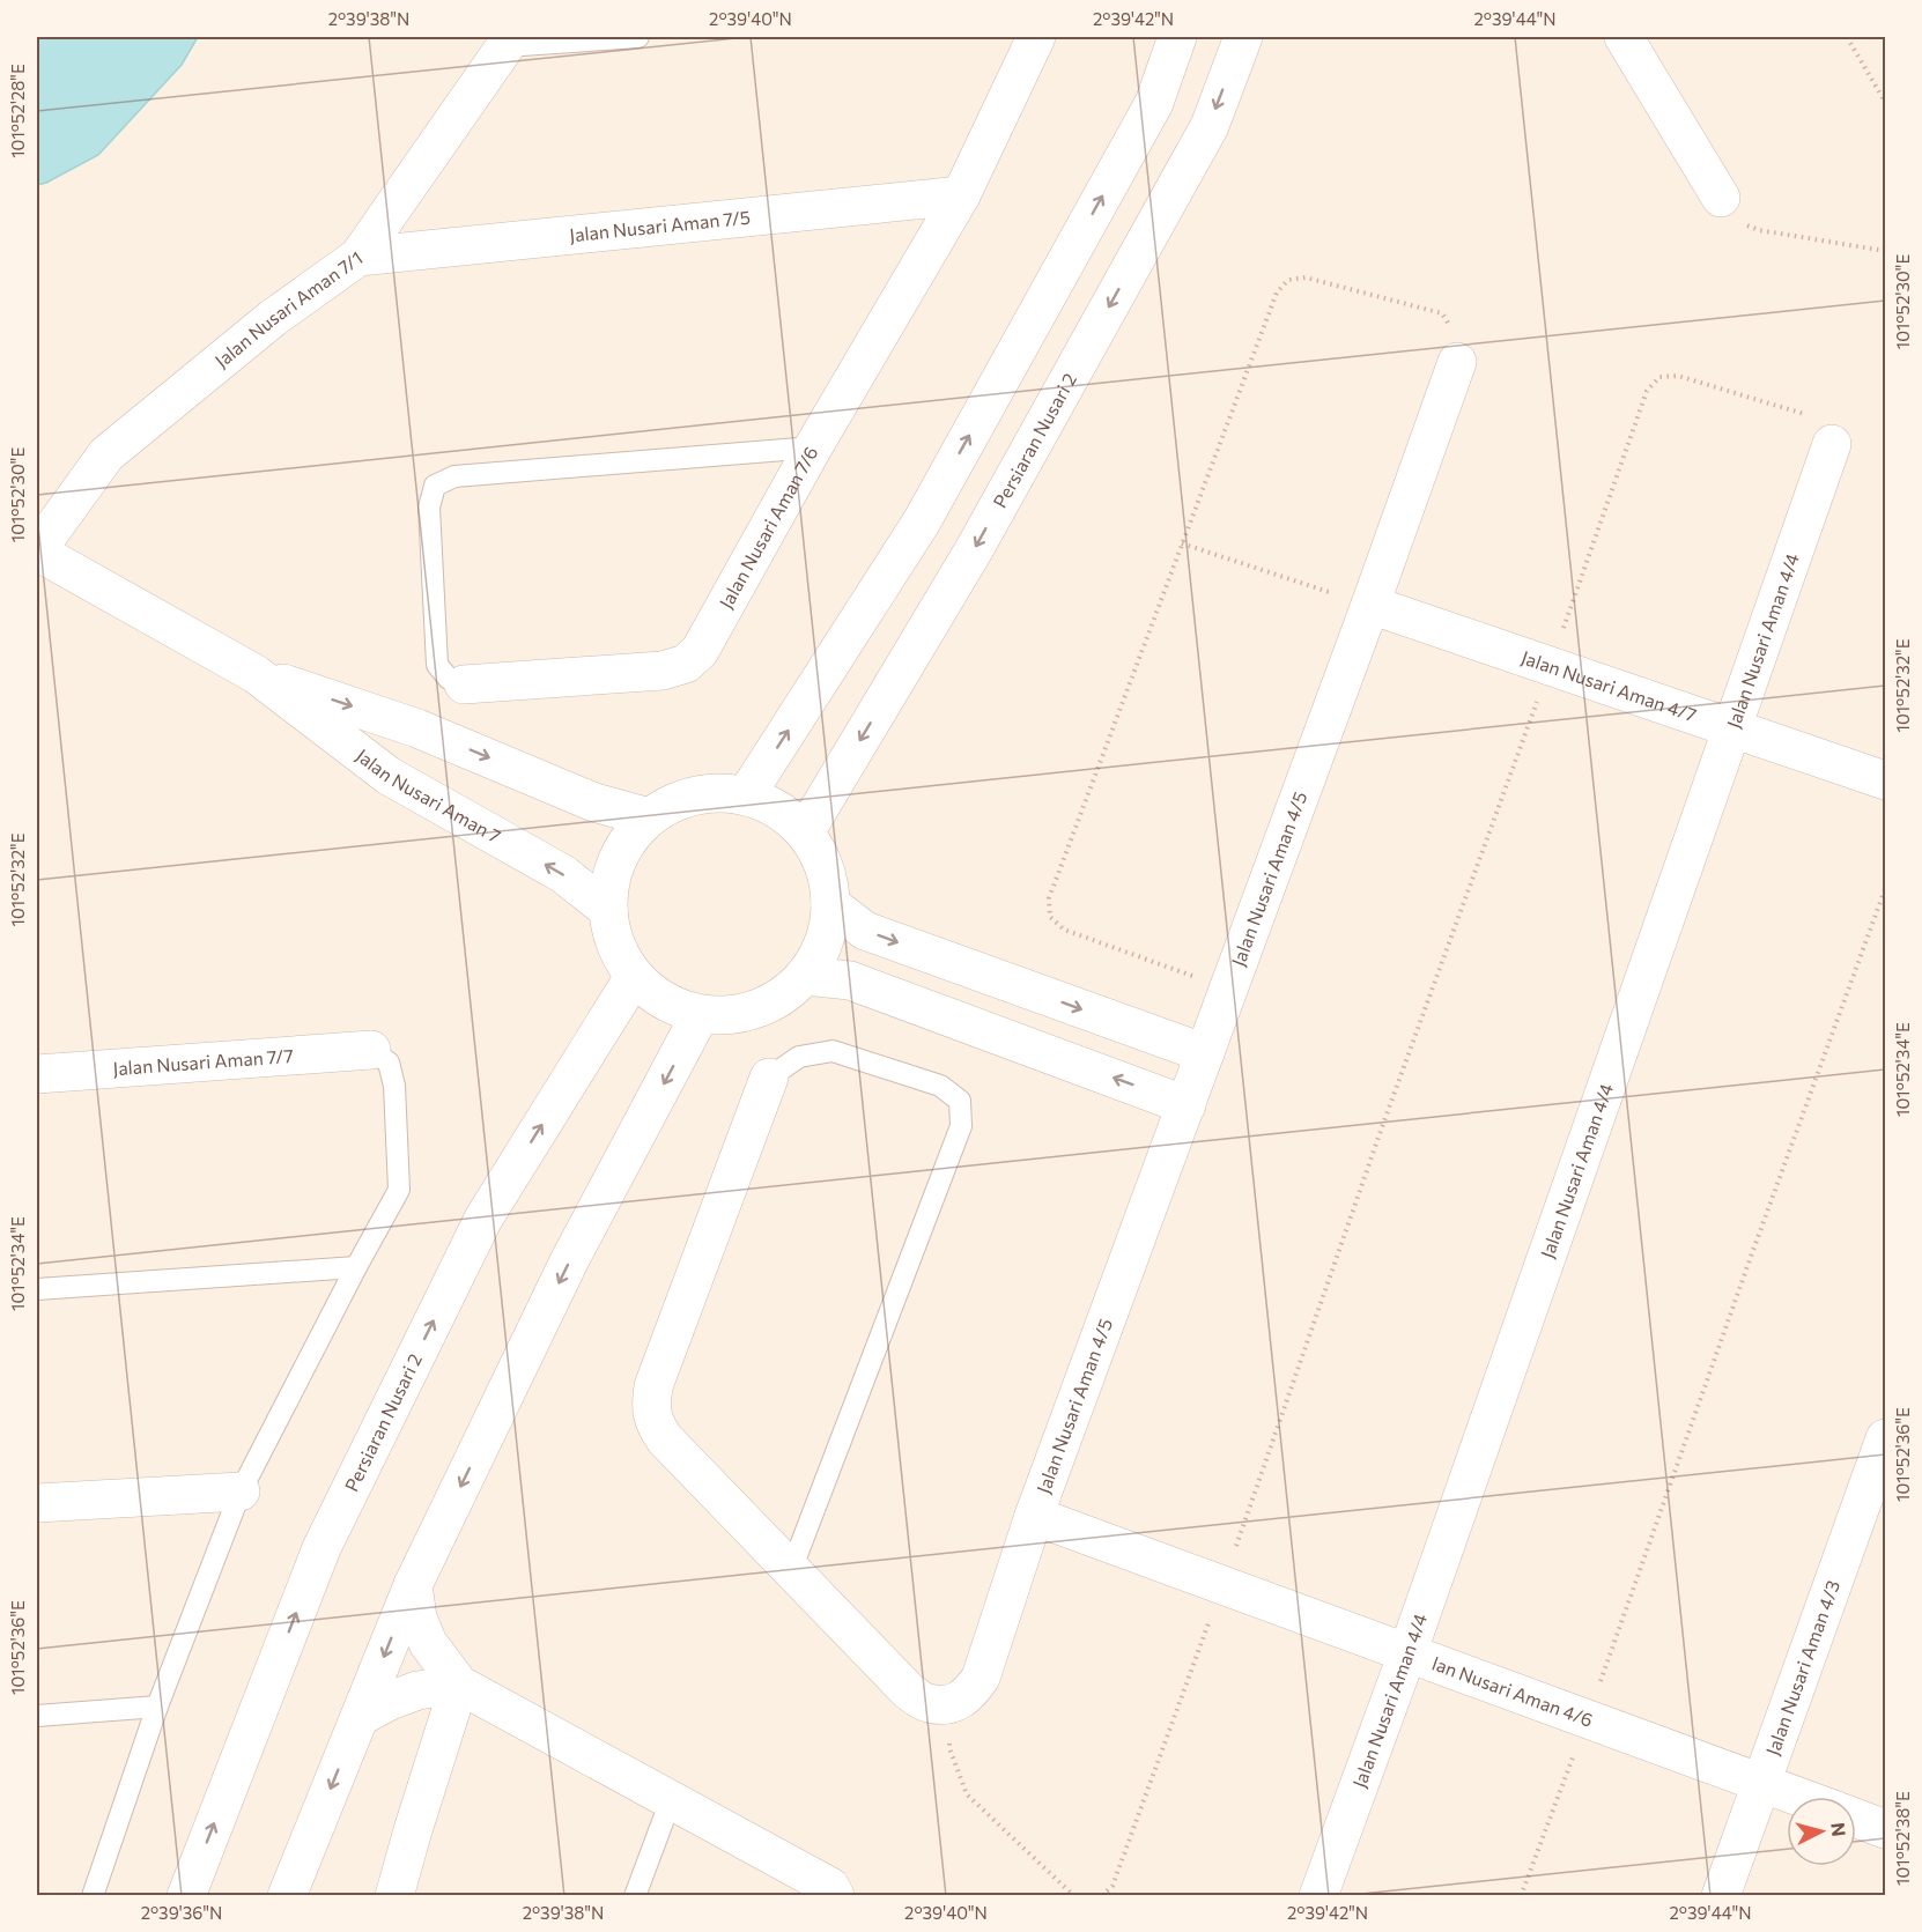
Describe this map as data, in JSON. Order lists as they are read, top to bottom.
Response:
{
  "streets": {
    "street": [
      "Jalan Nusari Aman 7/5",
      "Jalan Nusari Aman 7/1",
      "Persiaran Nusari 2",
      "Jalan Nusari Aman 7/6",
      "Jalan Nusari Aman 4/4",
      "Jalan Nusari Aman 4/7",
      "Jalan Nusari Aman 7",
      "Jalan Nusari Aman 4/5",
      "Jalan Nusari Aman 7/7",
      "Jalan Nusari Aman 4/3",
      "lan Nusari Aman 4/6"
    ]
  },
  "crossings": [
    ["Jalan Nusari Aman 7/5", "Jalan Nusari Aman 7/1"],
    ["Jalan Nusari Aman 7/5", "Jalan Nusari Aman 7/6"],
    ["Jalan Nusari Aman 7/1", "Jalan Nusari Aman 7"],
    ["Persiaran Nusari 2", "Jalan Nusari Aman 7"],
    ["Jalan Nusari Aman 4/4", "Jalan Nusari Aman 4/7"],
    ["Jalan Nusari Aman 4/4", "lan Nusari Aman 4/6"],
    ["Jalan Nusari Aman 4/7", "Jalan Nusari Aman 4/5"],
    ["Jalan Nusari Aman 4/5", "lan Nusari Aman 4/6"],
    ["Jalan Nusari Aman 4/3", "lan Nusari Aman 4/6"]
  ],
  "north": "right",
  "coordinates": [
    "2°39'38\"N",
    "2°39'40\"N",
    "2°39'42\"N",
    "2°39'44\"N",
    "101°52'28\"E",
    "101°52'30\"E",
    "101°52'32\"E",
    "101°52'34\"E",
    "101°52'36\"E",
    "101°52'38\"E",
    "2°39'36\"N"
  ]
}
